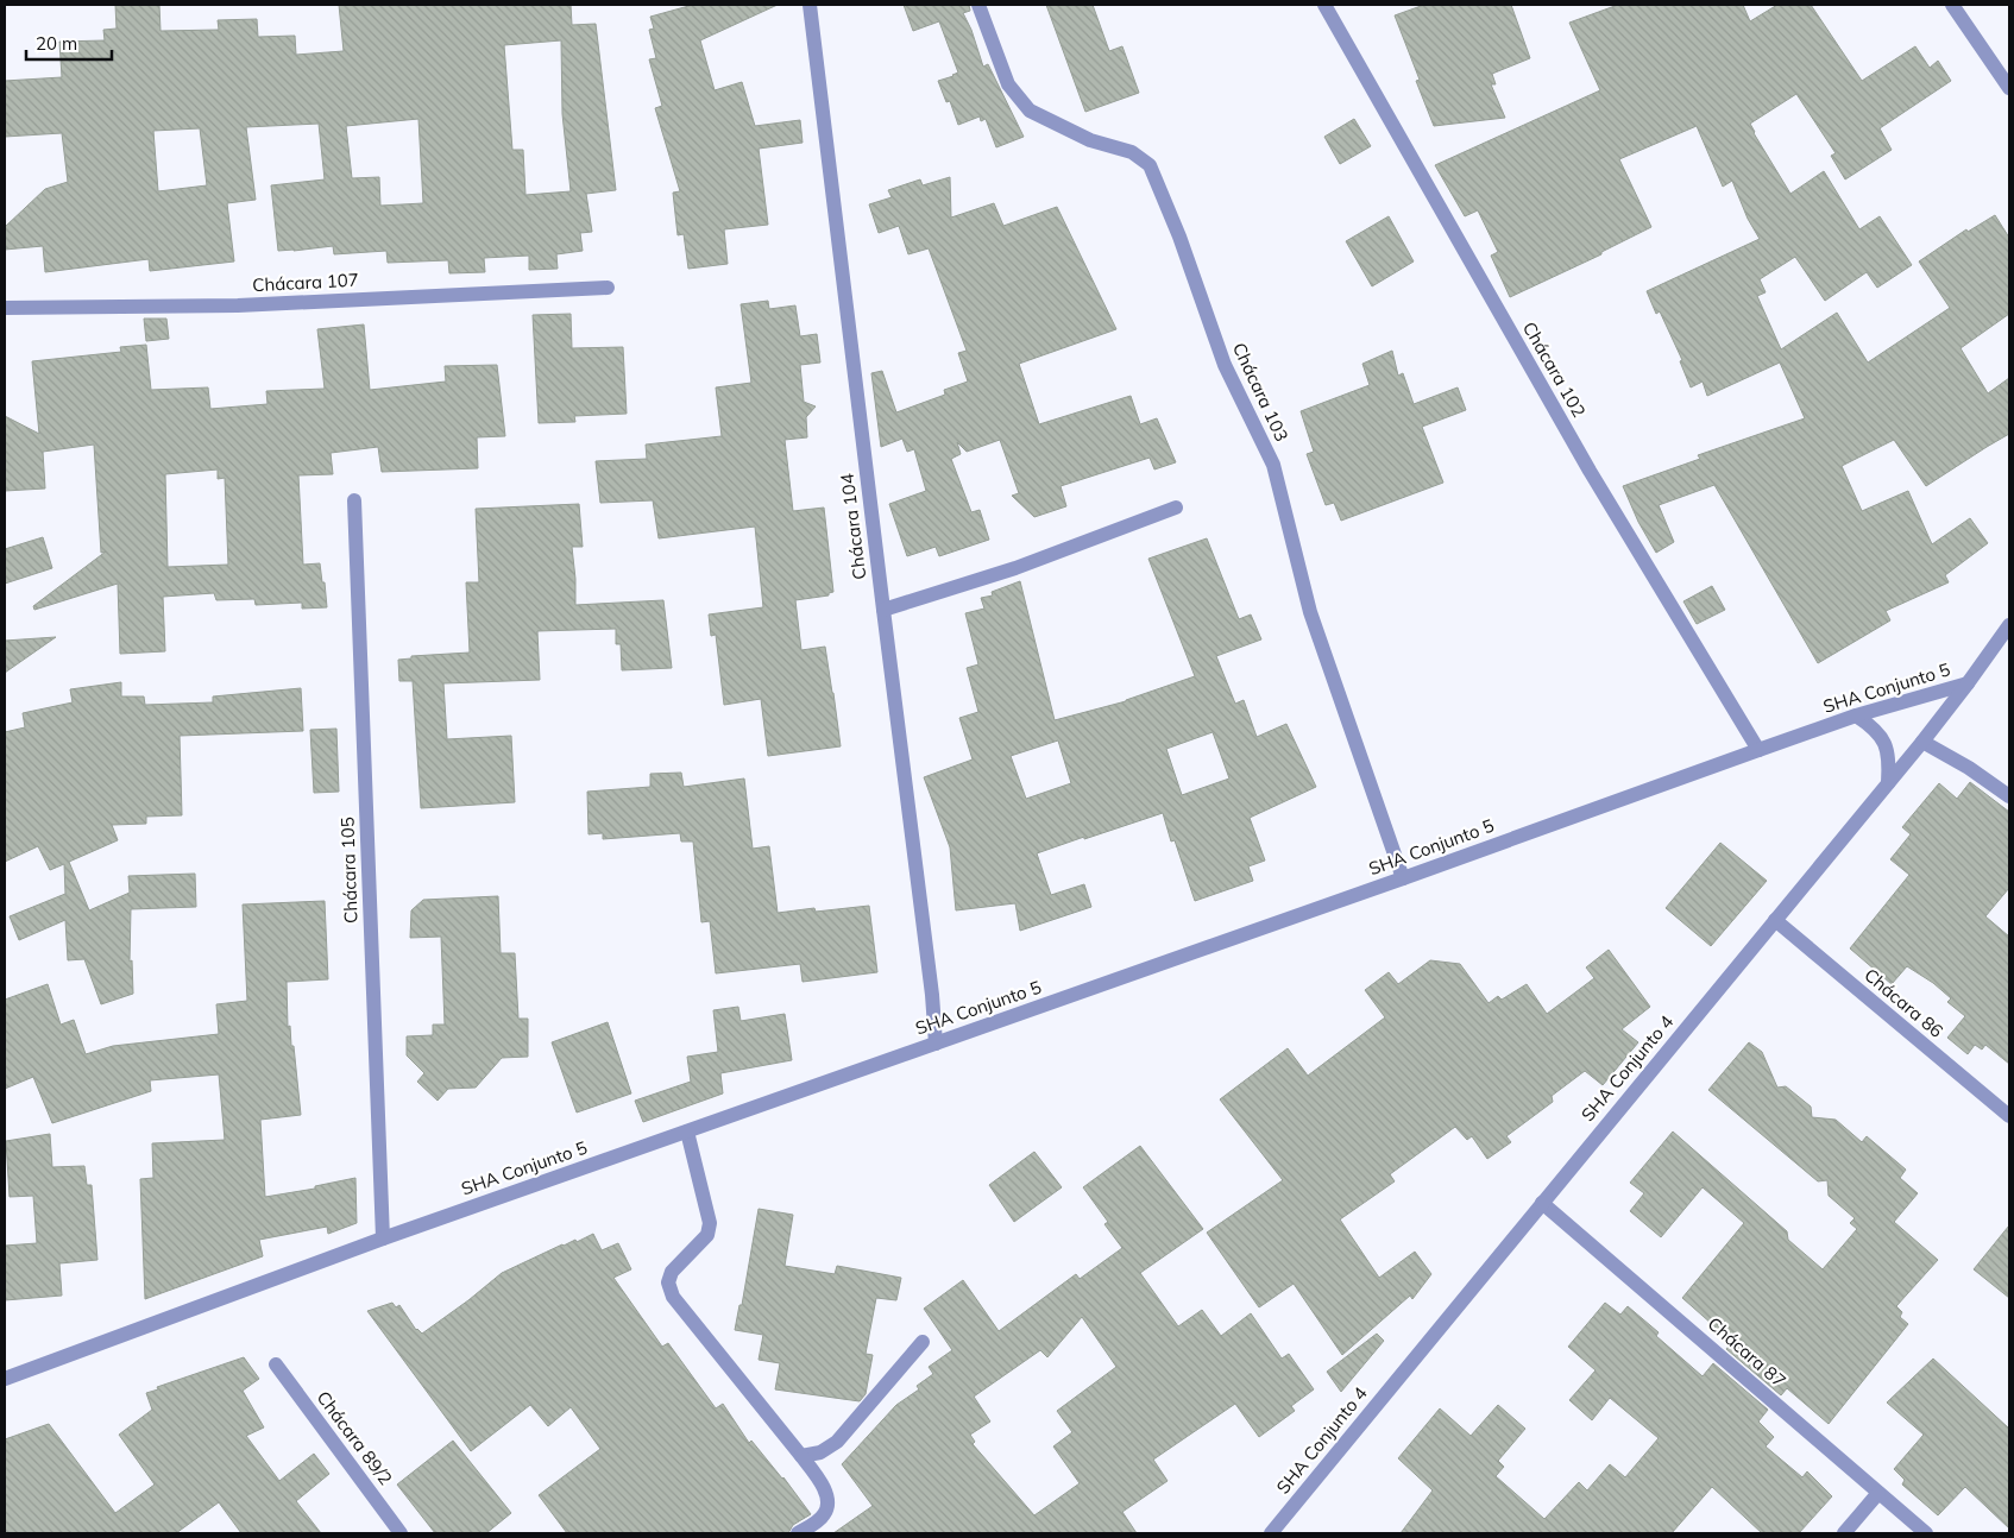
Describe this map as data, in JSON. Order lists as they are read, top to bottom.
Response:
{
  "streets": {
    "street": [
      "Chácara 107",
      "Chácara 102",
      "Chácara 103",
      "Chácara 104",
      "SHA Conjunto 5",
      "Chácara 105",
      "Chácara 86",
      "SHA Conjunto 4",
      "Chácara 87",
      "Chácara 89/2"
    ]
  },
  "crossings": [
    ["Chácara 102", "SHA Conjunto 5"],
    ["Chácara 103", "SHA Conjunto 5"],
    ["Chácara 104", "SHA Conjunto 5"],
    ["SHA Conjunto 5", "Chácara 105"],
    ["SHA Conjunto 5", "SHA Conjunto 4"],
    ["Chácara 86", "SHA Conjunto 4"],
    ["SHA Conjunto 4", "Chácara 87"]
  ],
  "scale_bar": "20 m"
}
